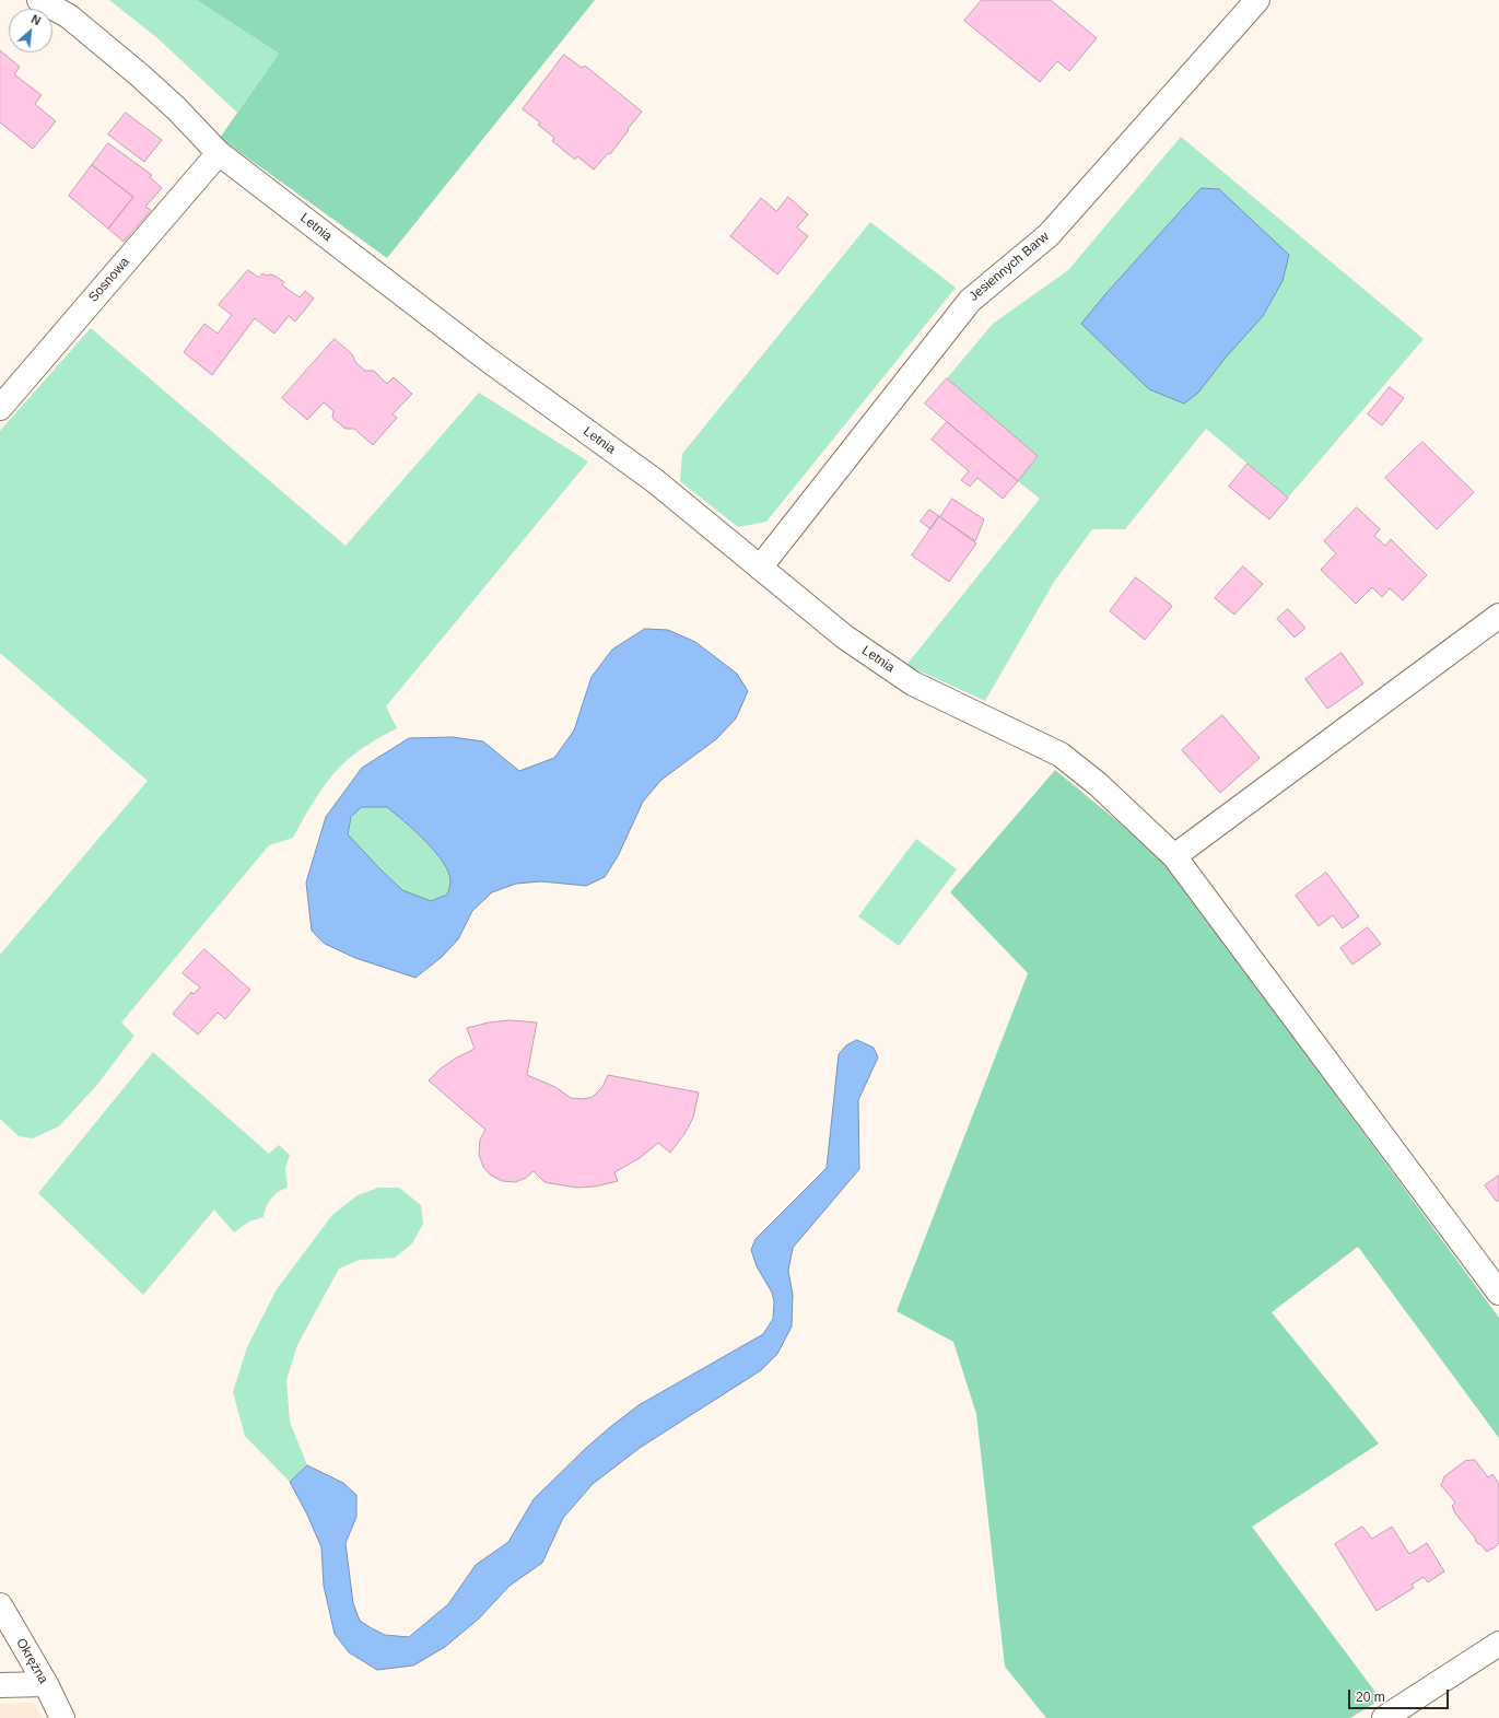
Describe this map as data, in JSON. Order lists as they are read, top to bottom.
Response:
{
  "streets": {
    "street": [
      "Letnia",
      "Jesiennych Barw",
      "Sosnowa",
      "Okrężna"
    ]
  },
  "crossings": [
    ["Letnia", "Jesiennych Barw"],
    ["Letnia", "Sosnowa"]
  ],
  "scale_bar": "20 m",
  "north": "top right"
}
